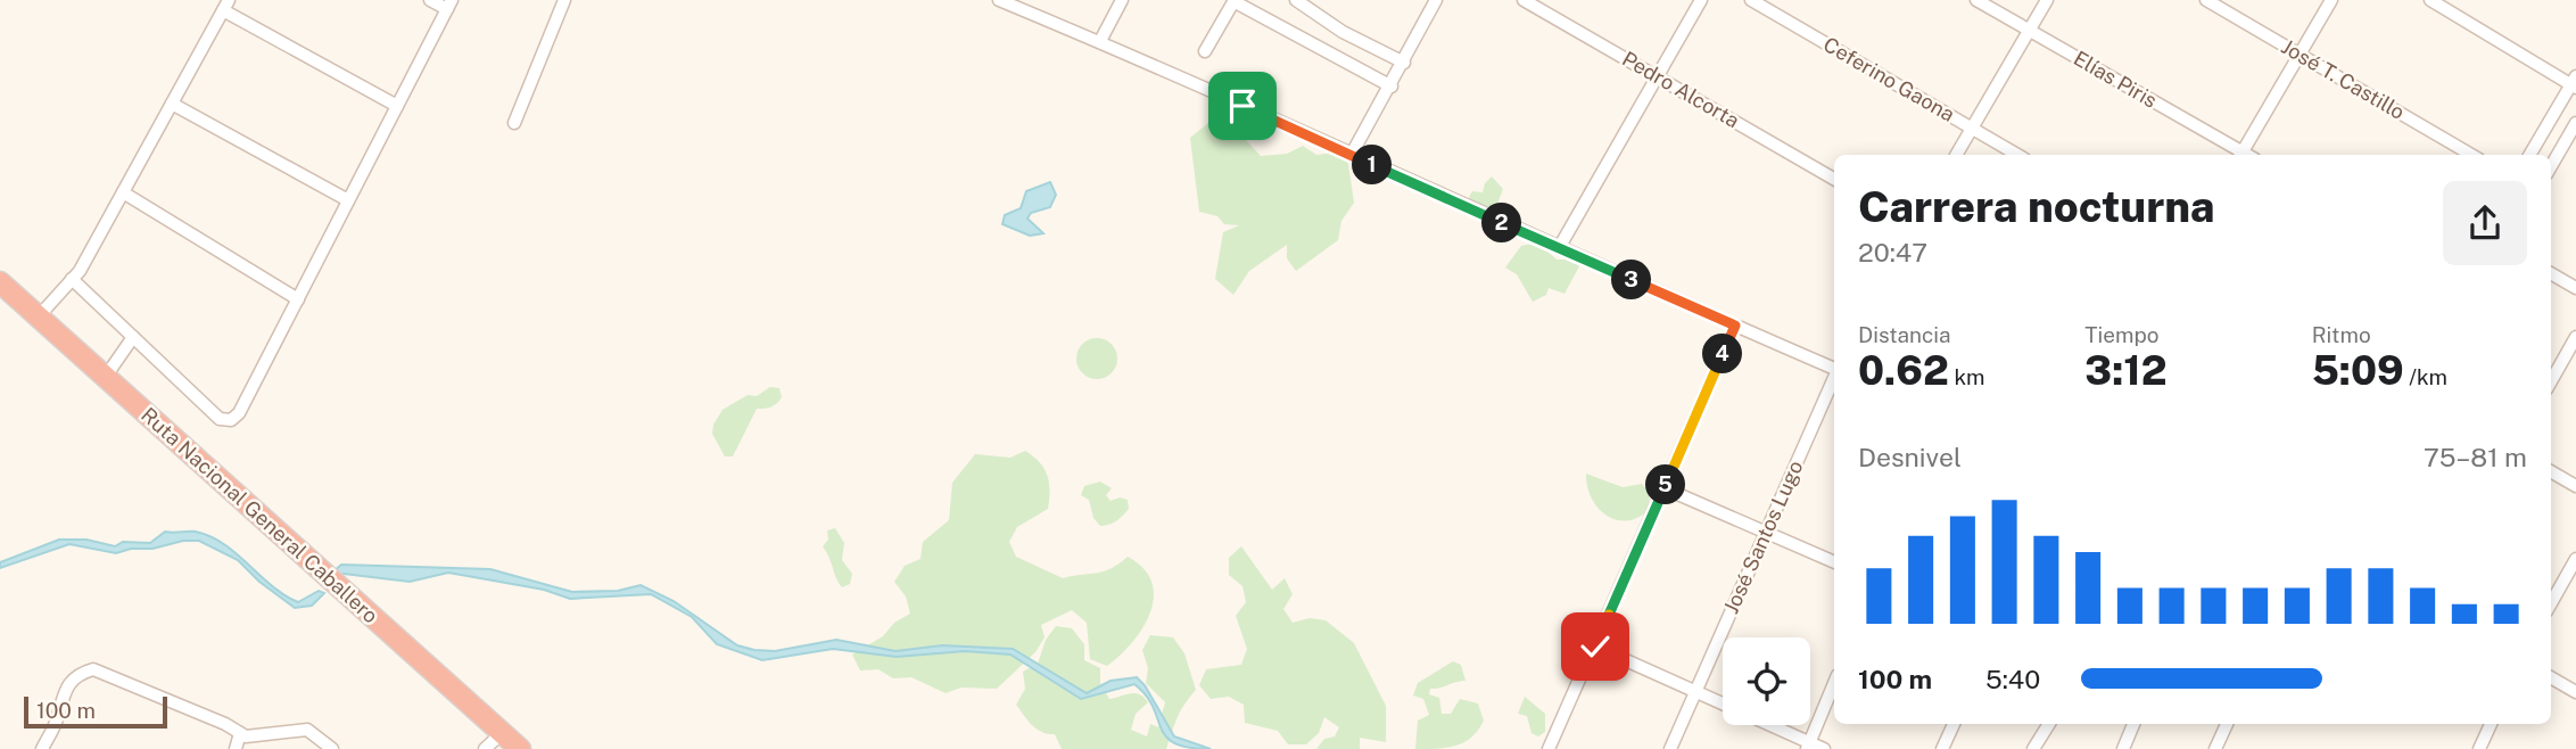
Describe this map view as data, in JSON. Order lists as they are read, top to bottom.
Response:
{
  "streets": {
    "highway": ["Ruta Nacional General Caballero"],
    "street": [
      "Ceferino Gaona",
      "Elías Piris",
      "José T. Castillo",
      "Pedro Alcorta",
      "José Santos Lugo"
    ]
  },
  "scale_bar": "100 m",
  "page": {
    "pins": [
      "1",
      "2",
      "3",
      "4",
      "5"
    ],
    "heading": ["Carrera nocturna", "20:47"],
    "stats": [
      ["Distancia", "0.62 km"],
      ["Tiempo", "3:12"],
      ["Ritmo", "5:09 /km"]
    ],
    "chart": ["Desnivel", "75–81 m"],
    "list": [
      {
        "name": "100 m",
        "note": "5:40"
      }
    ],
    "scale": "100 m"
  }
}
